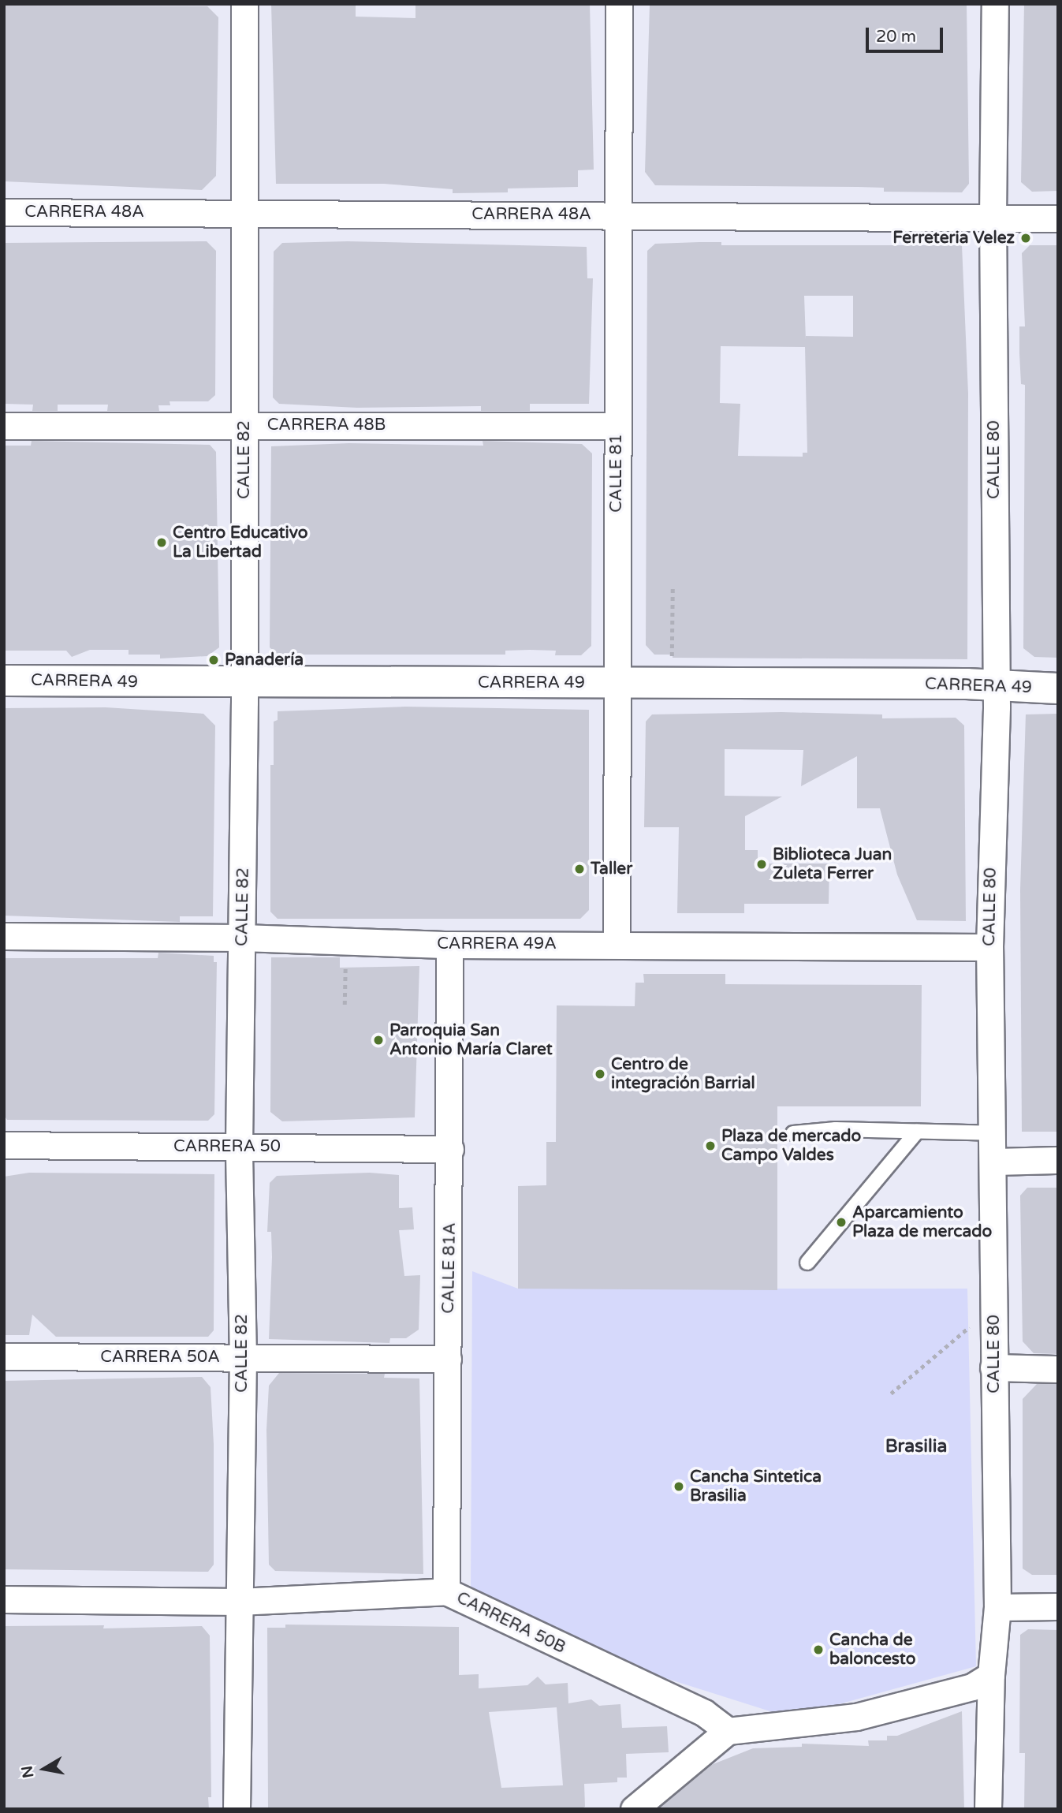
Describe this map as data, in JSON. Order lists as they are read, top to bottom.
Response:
{
  "streets": {
    "street": [
      "CARRERA 48A",
      "CARRERA 48B",
      "CALLE 82",
      "CALLE 80",
      "CALLE 81",
      "CARRERA 49",
      "CARRERA 49A",
      "CARRERA 50",
      "CALLE 81A",
      "CARRERA 50A",
      "CARRERA 50B"
    ]
  },
  "crossings": [
    ["CARRERA 48A", "CALLE 82"],
    ["CARRERA 48A", "CALLE 80"],
    ["CARRERA 48A", "CALLE 81"],
    ["CARRERA 48B", "CALLE 82"],
    ["CARRERA 48B", "CALLE 81"],
    ["CALLE 82", "CARRERA 49"],
    ["CALLE 82", "CARRERA 49A"],
    ["CALLE 82", "CARRERA 50"],
    ["CALLE 82", "CARRERA 50A"],
    ["CALLE 82", "CARRERA 50B"],
    ["CALLE 80", "CARRERA 49"],
    ["CALLE 80", "CARRERA 49A"],
    ["CALLE 81", "CARRERA 49"],
    ["CALLE 81", "CARRERA 49A"],
    ["CARRERA 49A", "CALLE 81A"],
    ["CARRERA 50", "CALLE 81A"],
    ["CALLE 81A", "CARRERA 50A"],
    ["CALLE 81A", "CARRERA 50B"]
  ],
  "districts": ["Brasilia"],
  "places": [
    "Ferreteria Velez",
    "Centro Educativo La Libertad",
    "Panadería",
    "Biblioteca Juan Zuleta Ferrer",
    "Taller",
    "Parroquia San Antonio María Claret",
    "Centro de integración Barrial",
    "Plaza de mercado Campo Valdes",
    "Aparcamiento Plaza de mercado",
    "Cancha Sintetica Brasilia",
    "Cancha de baloncesto"
  ],
  "scale_bar": "20 m",
  "north": "left"
}
